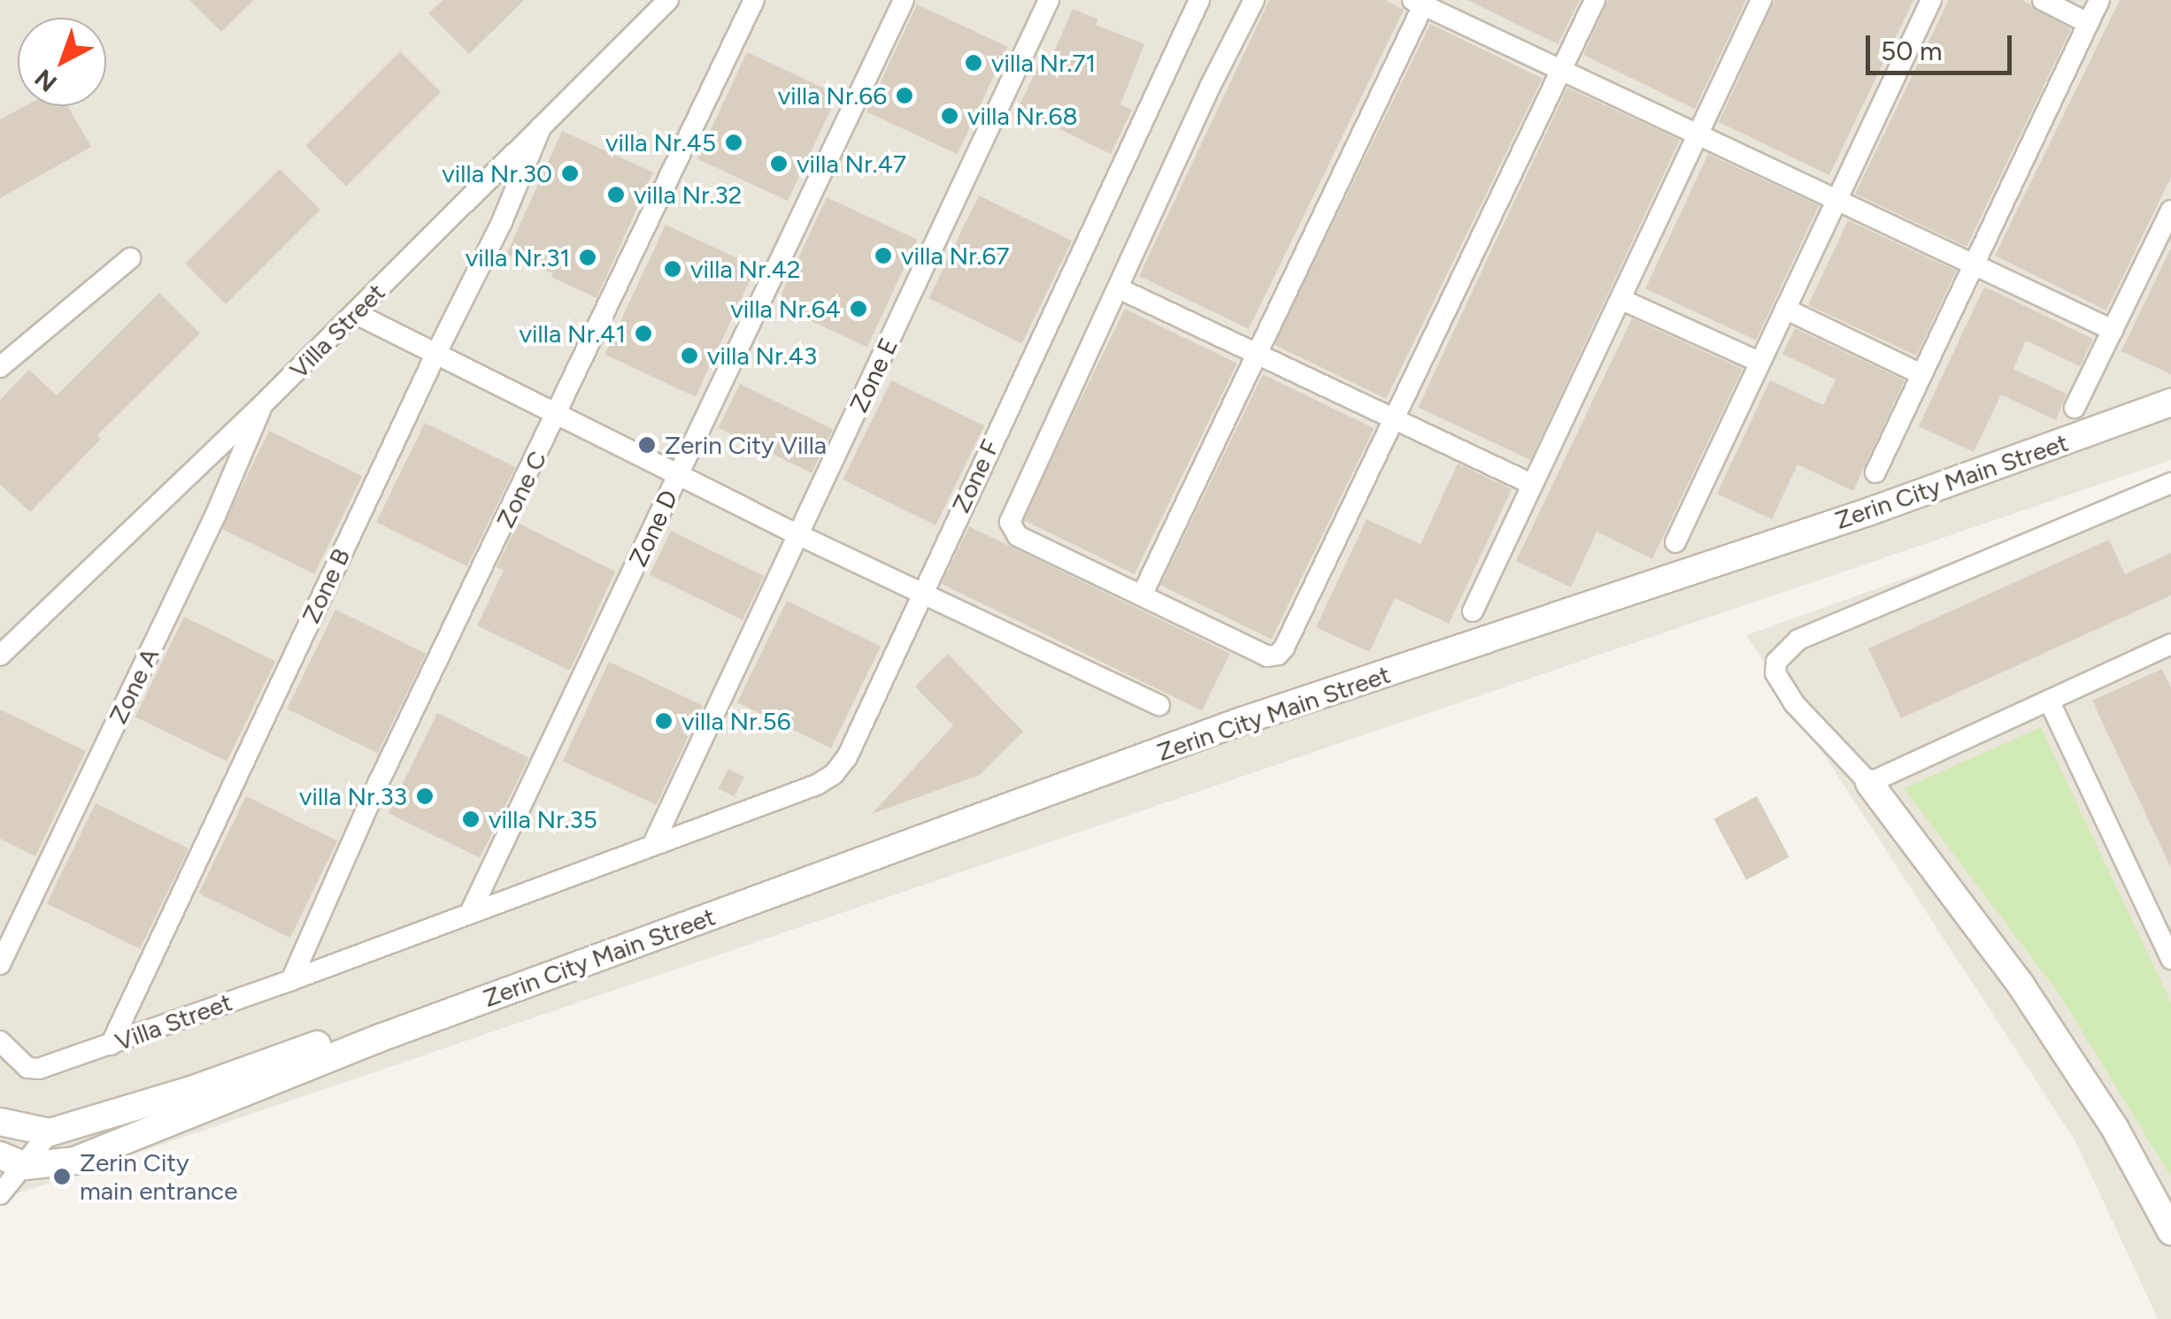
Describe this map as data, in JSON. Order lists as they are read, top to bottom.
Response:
{
  "streets": {
    "street": [
      "Villa Street",
      "Zone E",
      "Zone F",
      "Zerin City Main Street",
      "Zone C",
      "Zone D",
      "Zone B",
      "Zone A"
    ]
  },
  "crossings": [
    ["Villa Street", "Zone E"],
    ["Villa Street", "Zone F"],
    ["Villa Street", "Zone C"],
    ["Villa Street", "Zone D"],
    ["Villa Street", "Zone B"],
    ["Villa Street", "Zone A"],
    ["Zone E", "Zone F"]
  ],
  "places": [
    "villa Nr.71",
    "villa Nr.66",
    "villa Nr.68",
    "villa Nr.45",
    "villa Nr.47",
    "villa Nr.30",
    "villa Nr.32",
    "villa Nr.67",
    "villa Nr.31",
    "villa Nr.42",
    "villa Nr.64",
    "villa Nr.41",
    "villa Nr.43",
    "Zerin City Villa",
    "villa Nr.56",
    "villa Nr.33",
    "villa Nr.35",
    "Zerin City main entrance"
  ],
  "scale_bar": "50 m",
  "north": "bottom left"
}
